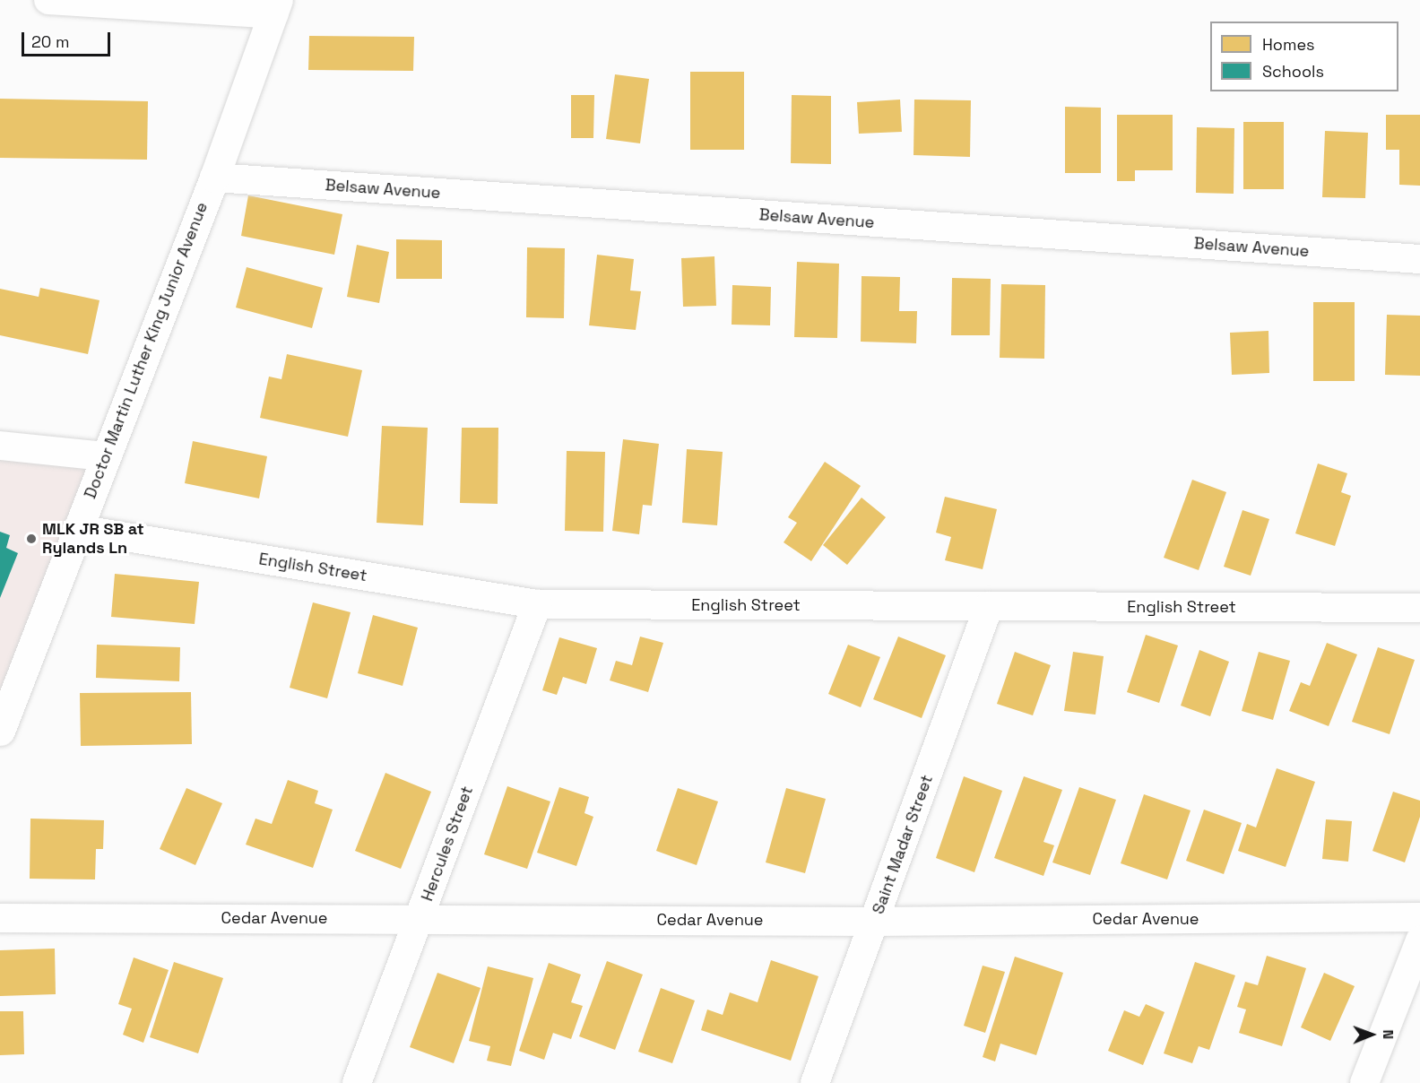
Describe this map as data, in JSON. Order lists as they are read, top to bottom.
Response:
{
  "streets": {
    "main road": ["Doctor Martin Luther King Junior Avenue"],
    "street": [
      "Belsaw Avenue",
      "English Street",
      "Hercules Street",
      "Saint Madar Street",
      "Cedar Avenue"
    ]
  },
  "crossings": [
    ["Belsaw Avenue", "Doctor Martin Luther King Junior Avenue"],
    ["Doctor Martin Luther King Junior Avenue", "English Street"],
    ["English Street", "Hercules Street"],
    ["English Street", "Saint Madar Street"],
    ["Hercules Street", "Cedar Avenue"],
    ["Saint Madar Street", "Cedar Avenue"]
  ],
  "places": ["MLK JR SB at Rylands Ln"],
  "legend": ["Homes", "Schools"],
  "scale_bar": "20 m",
  "north": "right"
}
